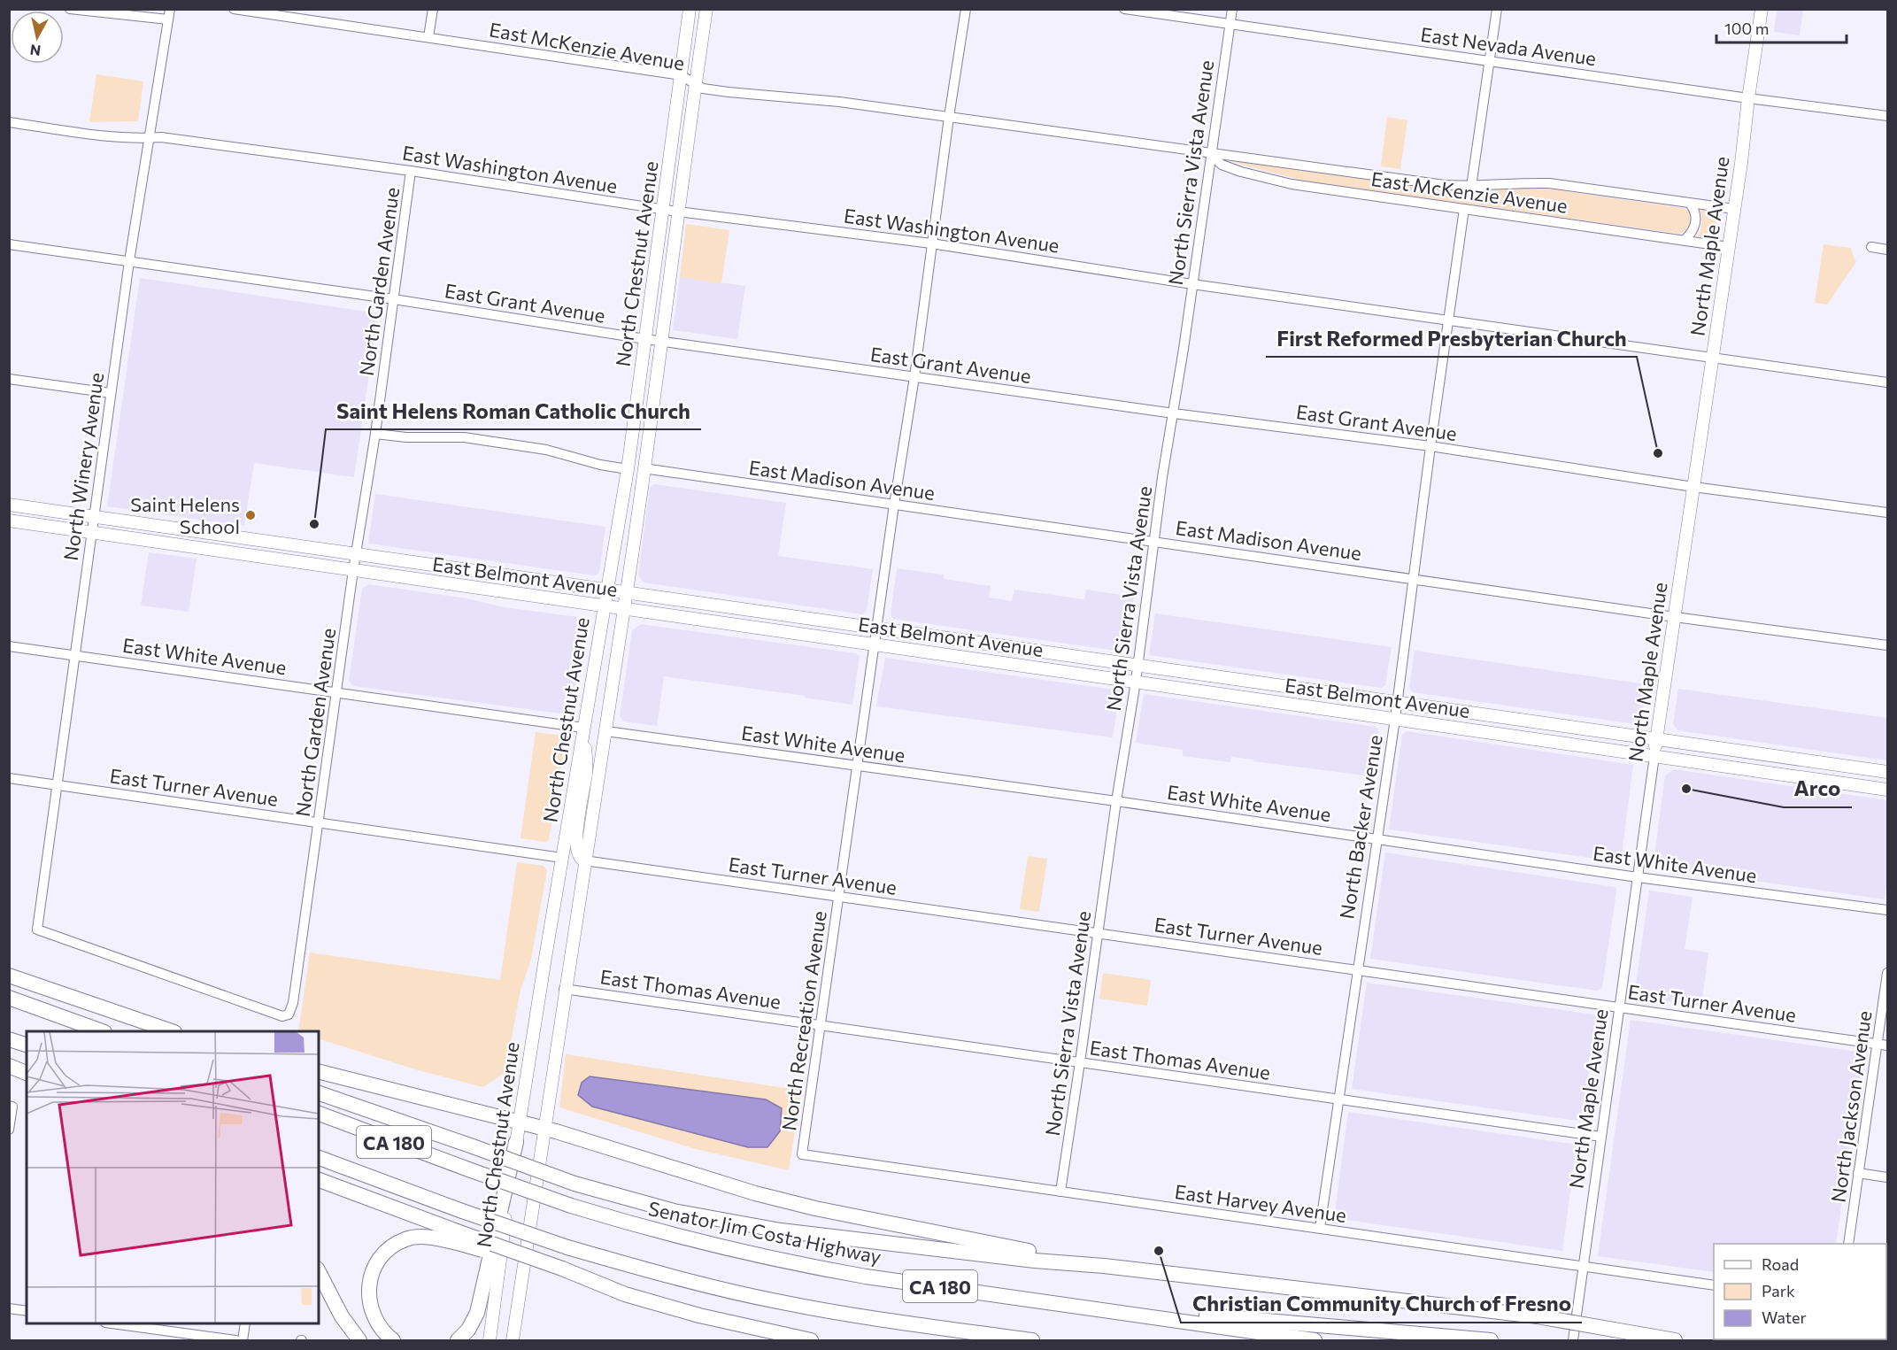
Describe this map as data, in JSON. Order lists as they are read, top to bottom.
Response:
{
  "streets": {
    "highway": ["CA 180", "Senator Jim Costa Highway"],
    "main road": ["North Maple Avenue", "North Chestnut Avenue", "East Belmont Avenue"],
    "street": [
      "East McKenzie Avenue",
      "East Nevada Avenue",
      "East Washington Avenue",
      "North Sierra Vista Avenue",
      "North Garden Avenue",
      "East Grant Avenue",
      "North Winery Avenue",
      "East Madison Avenue",
      "East White Avenue",
      "East Turner Avenue",
      "North Backer Avenue",
      "East Thomas Avenue",
      "North Recreation Avenue",
      "North Jackson Avenue",
      "East Harvey Avenue"
    ]
  },
  "crossings": [
    ["East McKenzie Avenue", "North Sierra Vista Avenue"],
    ["East McKenzie Avenue", "North Maple Avenue"],
    ["East McKenzie Avenue", "North Chestnut Avenue"],
    ["East McKenzie Avenue", "North Backer Avenue"],
    ["East McKenzie Avenue", "North Recreation Avenue"],
    ["East Nevada Avenue", "North Sierra Vista Avenue"],
    ["East Nevada Avenue", "North Maple Avenue"],
    ["East Washington Avenue", "North Sierra Vista Avenue"],
    ["East Washington Avenue", "North Maple Avenue"],
    ["East Washington Avenue", "North Chestnut Avenue"],
    ["East Washington Avenue", "North Garden Avenue"],
    ["East Washington Avenue", "North Winery Avenue"],
    ["East Washington Avenue", "North Backer Avenue"],
    ["East Washington Avenue", "North Recreation Avenue"],
    ["North Sierra Vista Avenue", "East Grant Avenue"],
    ["North Sierra Vista Avenue", "East Madison Avenue"],
    ["North Sierra Vista Avenue", "East Belmont Avenue"],
    ["North Sierra Vista Avenue", "East White Avenue"],
    ["North Sierra Vista Avenue", "East Turner Avenue"],
    ["North Sierra Vista Avenue", "East Thomas Avenue"],
    ["North Sierra Vista Avenue", "East Harvey Avenue"],
    ["North Maple Avenue", "East Grant Avenue"],
    ["North Maple Avenue", "East Madison Avenue"],
    ["North Maple Avenue", "East Belmont Avenue"],
    ["North Maple Avenue", "East White Avenue"],
    ["North Maple Avenue", "East Turner Avenue"],
    ["North Maple Avenue", "East Thomas Avenue"],
    ["North Maple Avenue", "East Harvey Avenue"],
    ["North Chestnut Avenue", "East Grant Avenue"],
    ["North Chestnut Avenue", "East Madison Avenue"],
    ["North Chestnut Avenue", "East Belmont Avenue"],
    ["North Chestnut Avenue", "East White Avenue"],
    ["North Chestnut Avenue", "East Turner Avenue"],
    ["North Chestnut Avenue", "East Thomas Avenue"],
    ["North Garden Avenue", "East Grant Avenue"],
    ["North Garden Avenue", "North Winery Avenue"],
    ["North Garden Avenue", "East Belmont Avenue"],
    ["North Garden Avenue", "East White Avenue"],
    ["North Garden Avenue", "East Turner Avenue"],
    ["East Grant Avenue", "North Winery Avenue"],
    ["East Grant Avenue", "North Backer Avenue"],
    ["East Grant Avenue", "North Recreation Avenue"],
    ["North Winery Avenue", "East Belmont Avenue"],
    ["North Winery Avenue", "East White Avenue"],
    ["North Winery Avenue", "East Turner Avenue"],
    ["East Madison Avenue", "North Backer Avenue"],
    ["East Madison Avenue", "North Recreation Avenue"],
    ["East Belmont Avenue", "North Backer Avenue"],
    ["East Belmont Avenue", "North Recreation Avenue"],
    ["East White Avenue", "North Backer Avenue"],
    ["East White Avenue", "North Recreation Avenue"],
    ["East Turner Avenue", "North Backer Avenue"],
    ["East Turner Avenue", "North Recreation Avenue"],
    ["East Turner Avenue", "North Jackson Avenue"],
    ["North Backer Avenue", "East Thomas Avenue"],
    ["North Backer Avenue", "East Harvey Avenue"],
    ["East Thomas Avenue", "North Recreation Avenue"],
    ["North Recreation Avenue", "East Harvey Avenue"]
  ],
  "places": [
    "First Reformed Presbyterian Church",
    "Saint Helens School",
    "Saint Helens Roman Catholic Church",
    "Arco",
    "Christian Community Church of Fresno"
  ],
  "legend": ["Road", "Park", "Water"],
  "scale_bar": "100 m",
  "north": "bottom"
}
